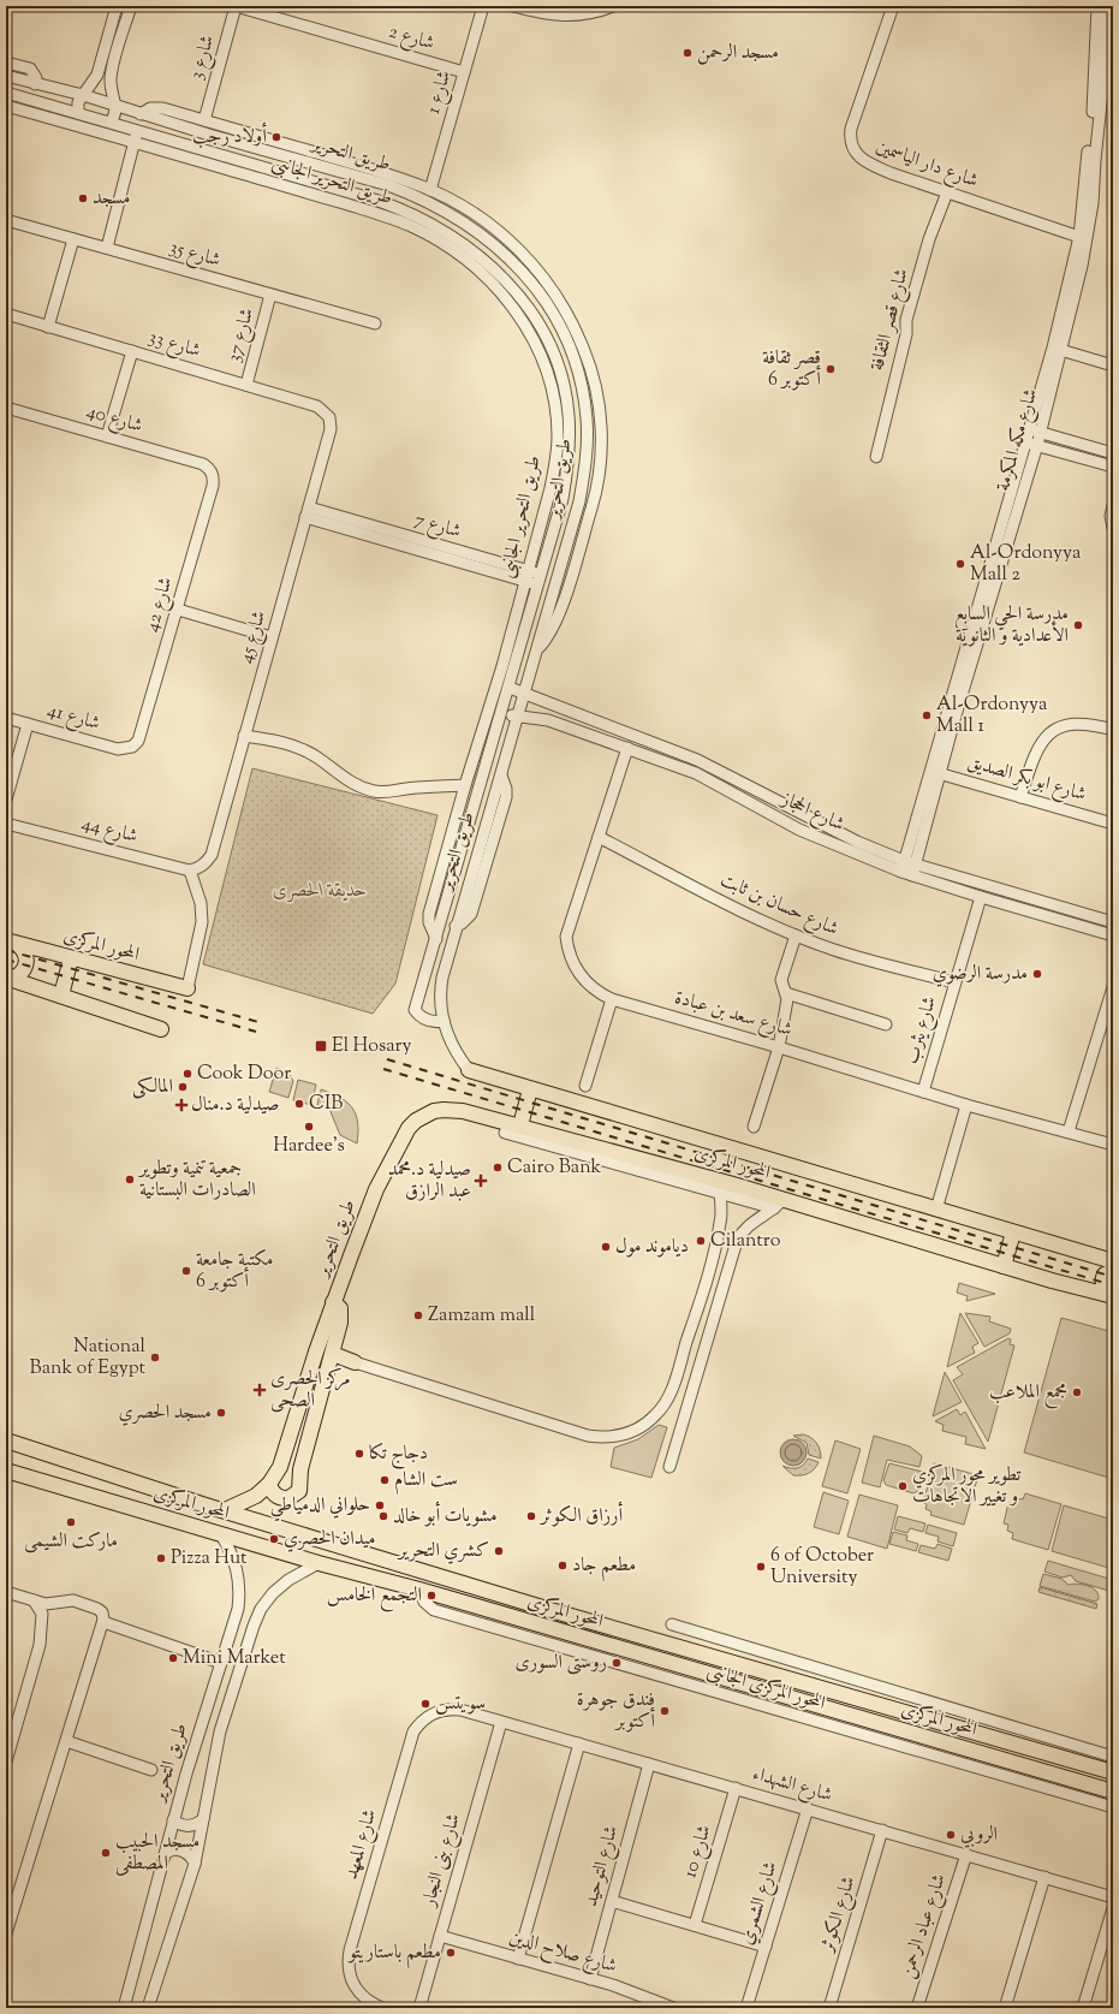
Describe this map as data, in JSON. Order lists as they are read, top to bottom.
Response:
{
  "streets": {
    "main road": ["طريق التحرير", "المحور المركزى"],
    "street": [
      "شارع 2",
      "شارع 3",
      "شارع 1",
      "شارع دار الياسمين",
      "طريق التحرير الجانبى",
      "شارع 35",
      "شارع قصر الثقافة",
      "شارع 37",
      "شارع 33",
      "شارع 40",
      "شارع مكه المكرمة",
      "شارع 7",
      "شارع 42",
      "شارع 45",
      "شارع 41",
      "شارع ابو بكر الصديق",
      "شارع الحجاز",
      "شارع 44",
      "شارع حسان بن ثابت",
      "شارع سعد بن عبادة",
      "شارع يثرب",
      "المحور المركزى الجانبى",
      "شارع الشهداء",
      "شارع المعهد",
      "شارع 10",
      "شارع بنى النجار",
      "شارع التوحيد",
      "شارع الشمري",
      "شارع الكوثر",
      "شارع عباد الرحمن",
      "شارع صلاح الدين"
    ]
  },
  "crossings": [
    ["شارع 2", "شارع 3"],
    ["شارع 2", "شارع 1"],
    ["شارع 3", "طريق التحرير الجانبى"],
    ["شارع 1", "طريق التحرير الجانبى"],
    ["طريق التحرير", "طريق التحرير الجانبى"],
    ["طريق التحرير", "شارع 7"],
    ["طريق التحرير", "شارع الحجاز"],
    ["طريق التحرير", "المحور المركزى"],
    ["شارع دار الياسمين", "شارع قصر الثقافة"],
    ["شارع دار الياسمين", "شارع مكه المكرمة"],
    ["طريق التحرير الجانبى", "شارع 7"],
    ["شارع 35", "شارع 37"],
    ["شارع 37", "شارع 33"],
    ["شارع 33", "شارع 45"],
    ["شارع 40", "شارع 42"],
    ["شارع مكه المكرمة", "شارع ابو بكر الصديق"],
    ["شارع مكه المكرمة", "شارع الحجاز"],
    ["شارع 7", "شارع 45"],
    ["شارع 42", "شارع 41"],
    ["شارع 45", "شارع 44"],
    ["شارع الحجاز", "شارع سعد بن عبادة"],
    ["شارع الحجاز", "شارع يثرب"],
    ["شارع حسان بن ثابت", "شارع سعد بن عبادة"],
    ["شارع حسان بن ثابت", "شارع يثرب"],
    ["المحور المركزى", "المحور المركزى الجانبى"],
    ["شارع سعد بن عبادة", "شارع يثرب"],
    ["شارع الشهداء", "شارع المعهد"],
    ["شارع الشهداء", "شارع 10"],
    ["شارع الشهداء", "شارع بنى النجار"],
    ["شارع الشهداء", "شارع التوحيد"],
    ["شارع الشهداء", "شارع الشمري"],
    ["شارع الشهداء", "شارع الكوثر"],
    ["شارع الشهداء", "شارع عباد الرحمن"],
    ["شارع بنى النجار", "شارع صلاح الدين"],
    ["شارع التوحيد", "شارع صلاح الدين"]
  ],
  "parks": ["حديقة الحصرى"],
  "places": {
    "other": [
      "مسجد الرحمن",
      "أولاد رجب",
      "مسجد",
      "قصر ثقافة 6 أكتوبر",
      "Al-Ordonyya Mall 2",
      "مدرسة الحي السابع الأعدادية و الثانوية",
      "Al-Ordonyya Mall 1",
      "مدرسة الرضوي",
      "Cook Door",
      "المالكى",
      "CIB",
      "Hardee's",
      "Cairo Bank",
      "جمعية تنمية وتطوير الصادرات البستانية",
      "Cilantro",
      "دياموند مول",
      "مكتبة جامعة 6 أكتوبر",
      "Zamzam mall",
      "National Bank of Egypt",
      "مجمع الملاعب",
      "مسجد الحصري",
      "دجاج تكا",
      "ست الشام",
      "تطوير محور المركزي و تغيير الاتجاهات",
      "حلواني الدمياطي",
      "مشويات أبو خالد",
      "أرزاق الكوثر",
      "ماركت الشيمى",
      "ميدان الحصري",
      "كشري التحرير",
      "Pizza Hut",
      "مطعم جاد",
      "6 of October University",
      "التجمع الخامس",
      "Mini Market",
      "روستى السورى",
      "سويتس",
      "فندق جوهرة أكتوبر",
      "الروبي",
      "مسجد الحبيب المصطفى",
      "مطعم باستاريتو"
    ],
    "transit": ["El Hosary"],
    "health": ["صيدلية د.منال", "صيدلية د.محمد عبد الرازق", "مركز الحصرى الصحى"]
  }
}
